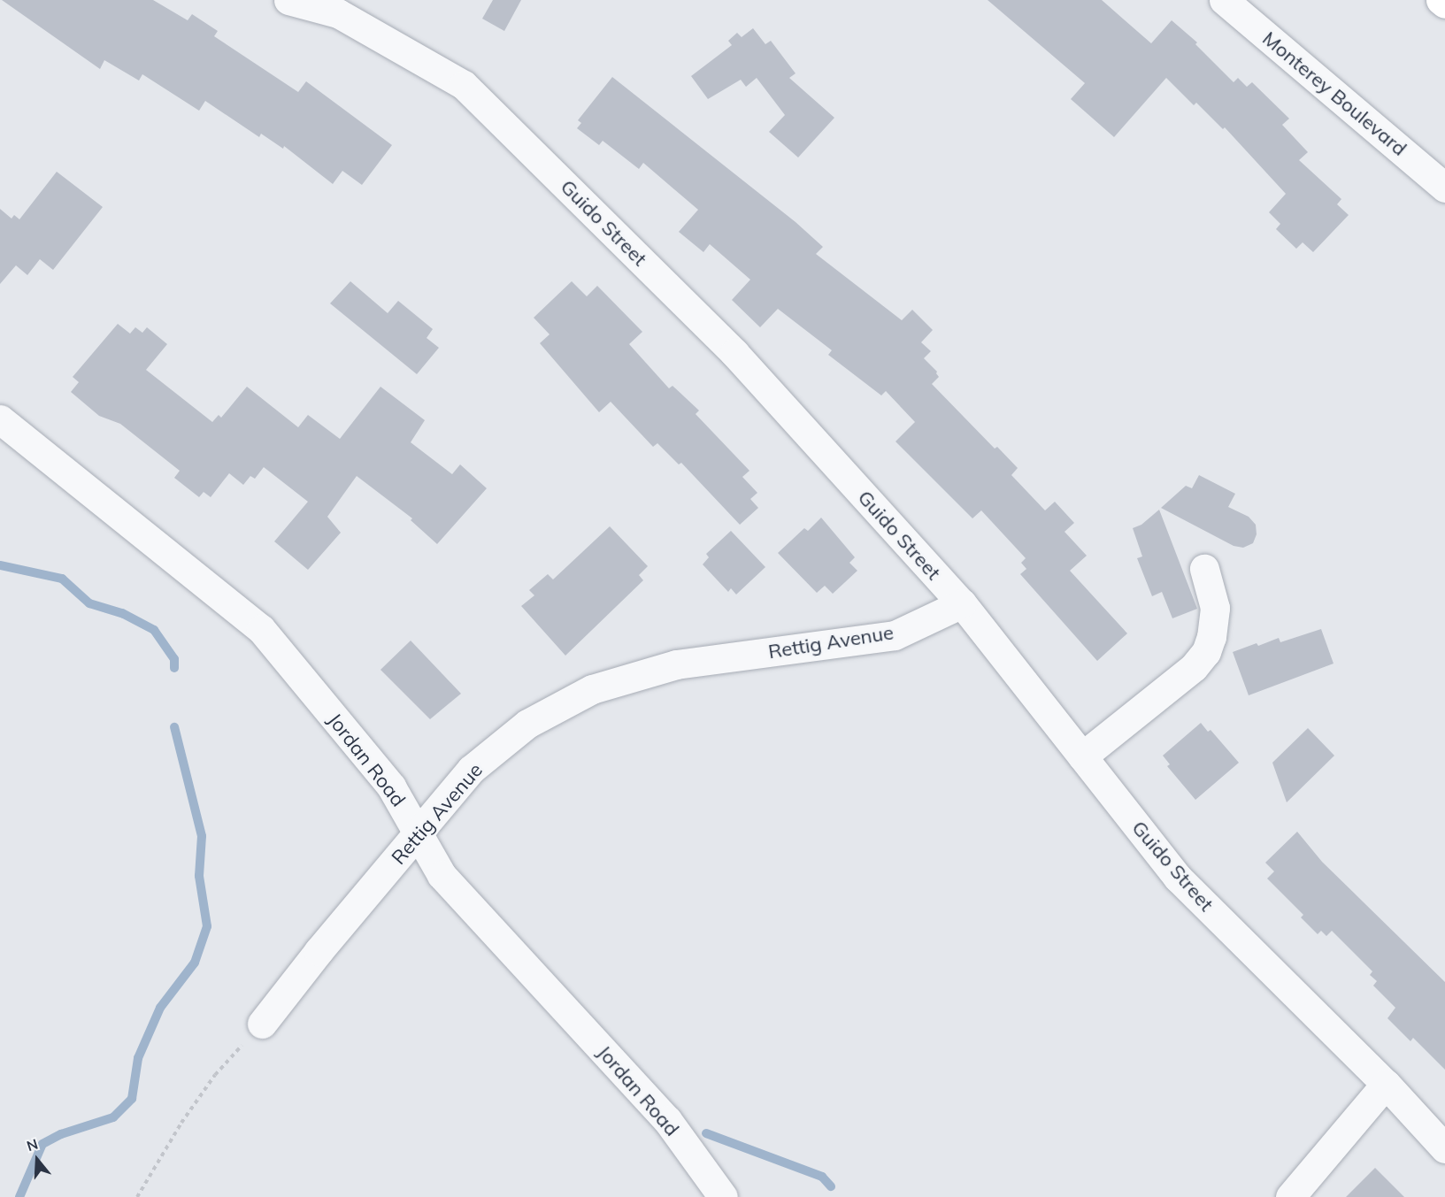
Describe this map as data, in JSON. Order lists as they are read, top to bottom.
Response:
{
  "streets": {
    "street": [
      "Monterey Boulevard",
      "Guido Street",
      "Rettig Avenue",
      "Jordan Road"
    ]
  },
  "crossings": [
    ["Guido Street", "Rettig Avenue"],
    ["Rettig Avenue", "Jordan Road"]
  ],
  "north": "top"
}
